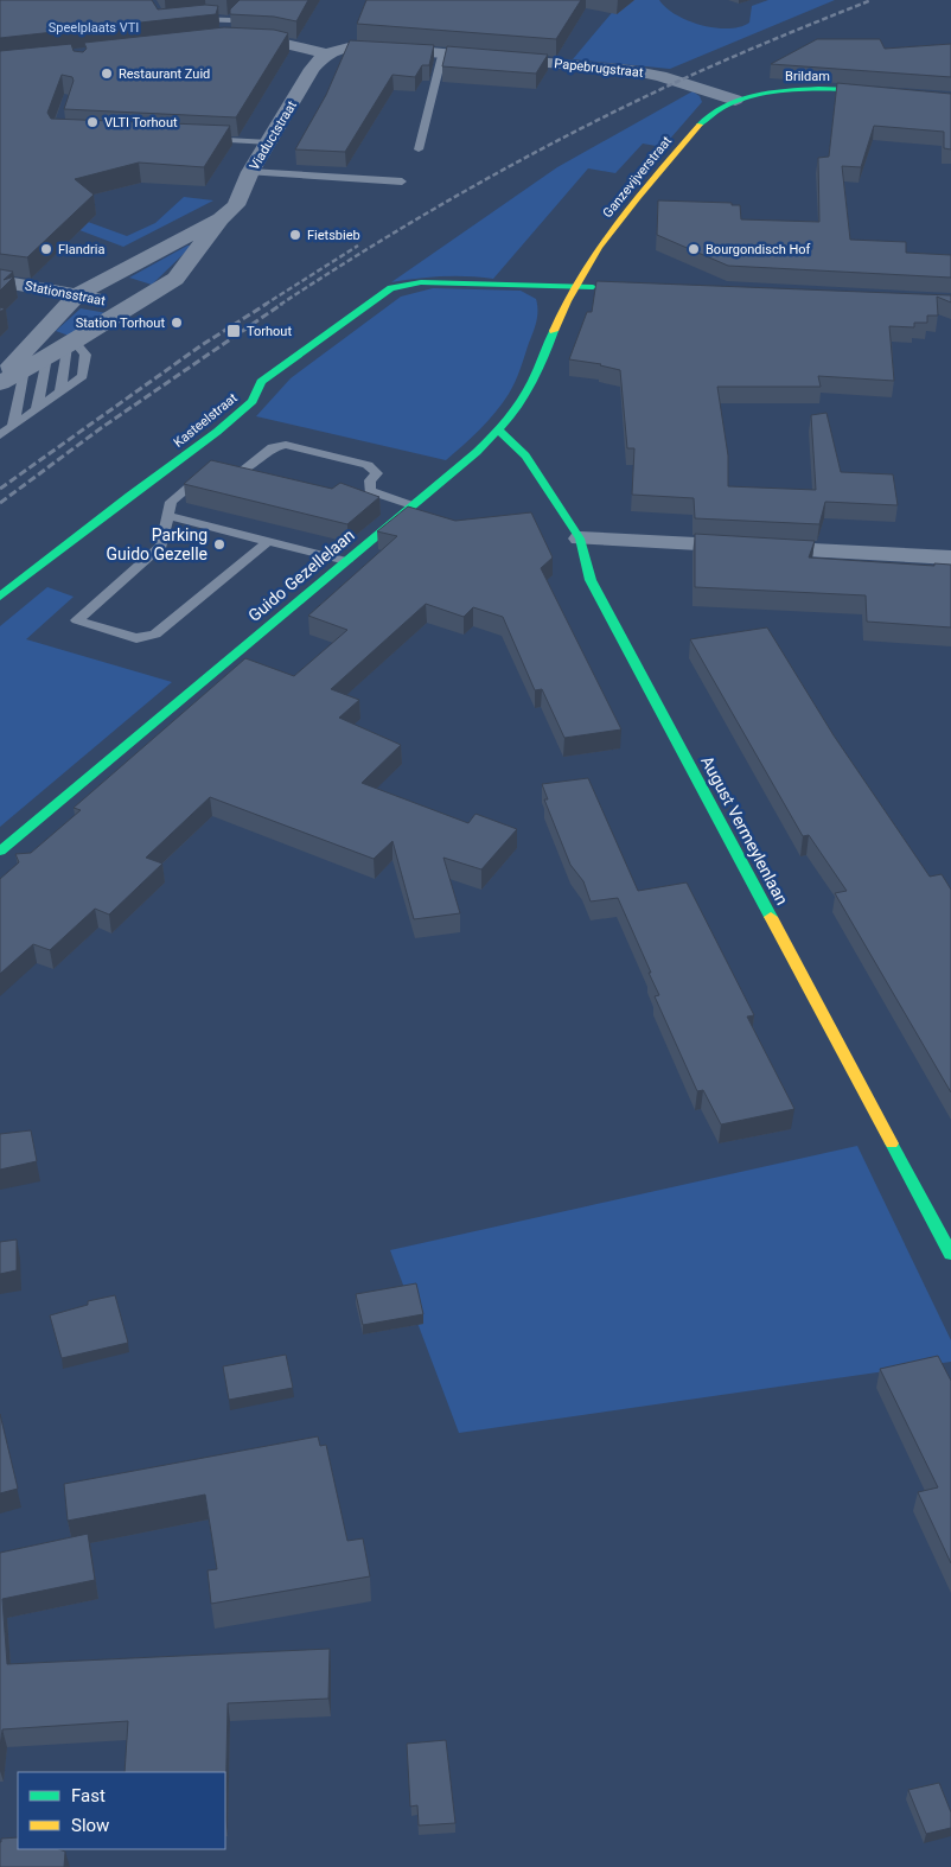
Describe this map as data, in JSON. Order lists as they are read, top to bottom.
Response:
{
  "streets": {
    "street": [
      "Papebrugstraat",
      "Brildam",
      "Viaductstraat",
      "Ganzevijverstraat",
      "Stationsstraat",
      "Kasteelstraat",
      "Guido Gezellelaan",
      "August Vermeylenlaan"
    ]
  },
  "crossings": [
    ["Papebrugstraat", "Brildam"],
    ["Papebrugstraat", "Viaductstraat"],
    ["Papebrugstraat", "Ganzevijverstraat"],
    ["Brildam", "Ganzevijverstraat"],
    ["Viaductstraat", "Stationsstraat"],
    ["Ganzevijverstraat", "Kasteelstraat"],
    ["Ganzevijverstraat", "Guido Gezellelaan"],
    ["Kasteelstraat", "Guido Gezellelaan"],
    ["Guido Gezellelaan", "August Vermeylenlaan"]
  ],
  "parks": ["Speelplaats VTI"],
  "places": {
    "other": [
      "Restaurant Zuid",
      "VLTI Torhout",
      "Fietsbieb",
      "Flandria",
      "Bourgondisch Hof",
      "Station Torhout",
      "Parking Guido Gezelle"
    ],
    "transit": ["Torhout"]
  },
  "legend": ["Fast", "Slow"]
}
